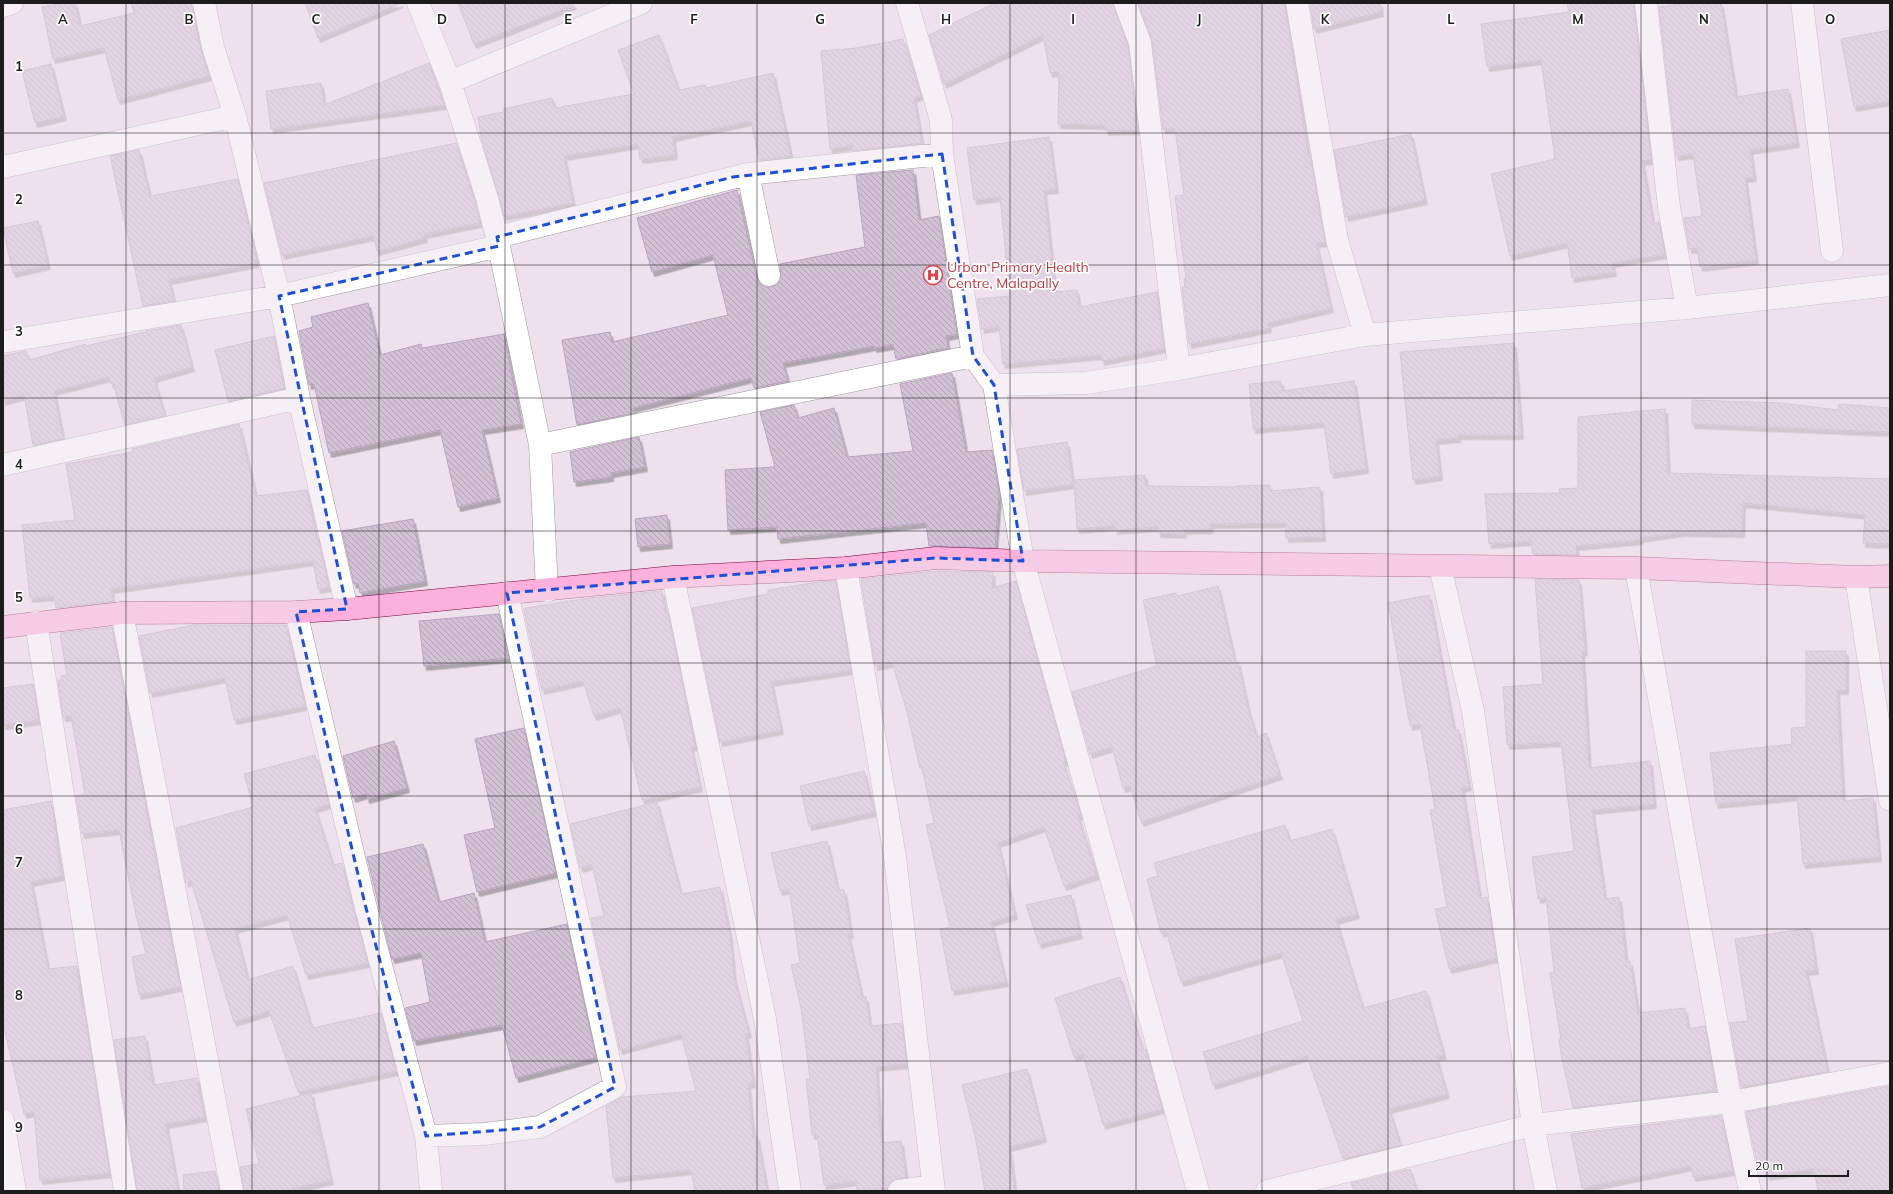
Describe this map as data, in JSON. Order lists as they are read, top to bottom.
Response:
{
  "places": {
    "hospital": ["Urban Primary Health Centre, Malapally"]
  },
  "scale_bar": "20 m",
  "grid": {
    "columns": [
      "A",
      "B",
      "C",
      "D",
      "E",
      "F",
      "G",
      "H",
      "I",
      "J",
      "K",
      "L",
      "M",
      "N",
      "O"
    ],
    "rows": [
      "1",
      "2",
      "3",
      "4",
      "5",
      "6",
      "7",
      "8",
      "9"
    ]
  }
}
